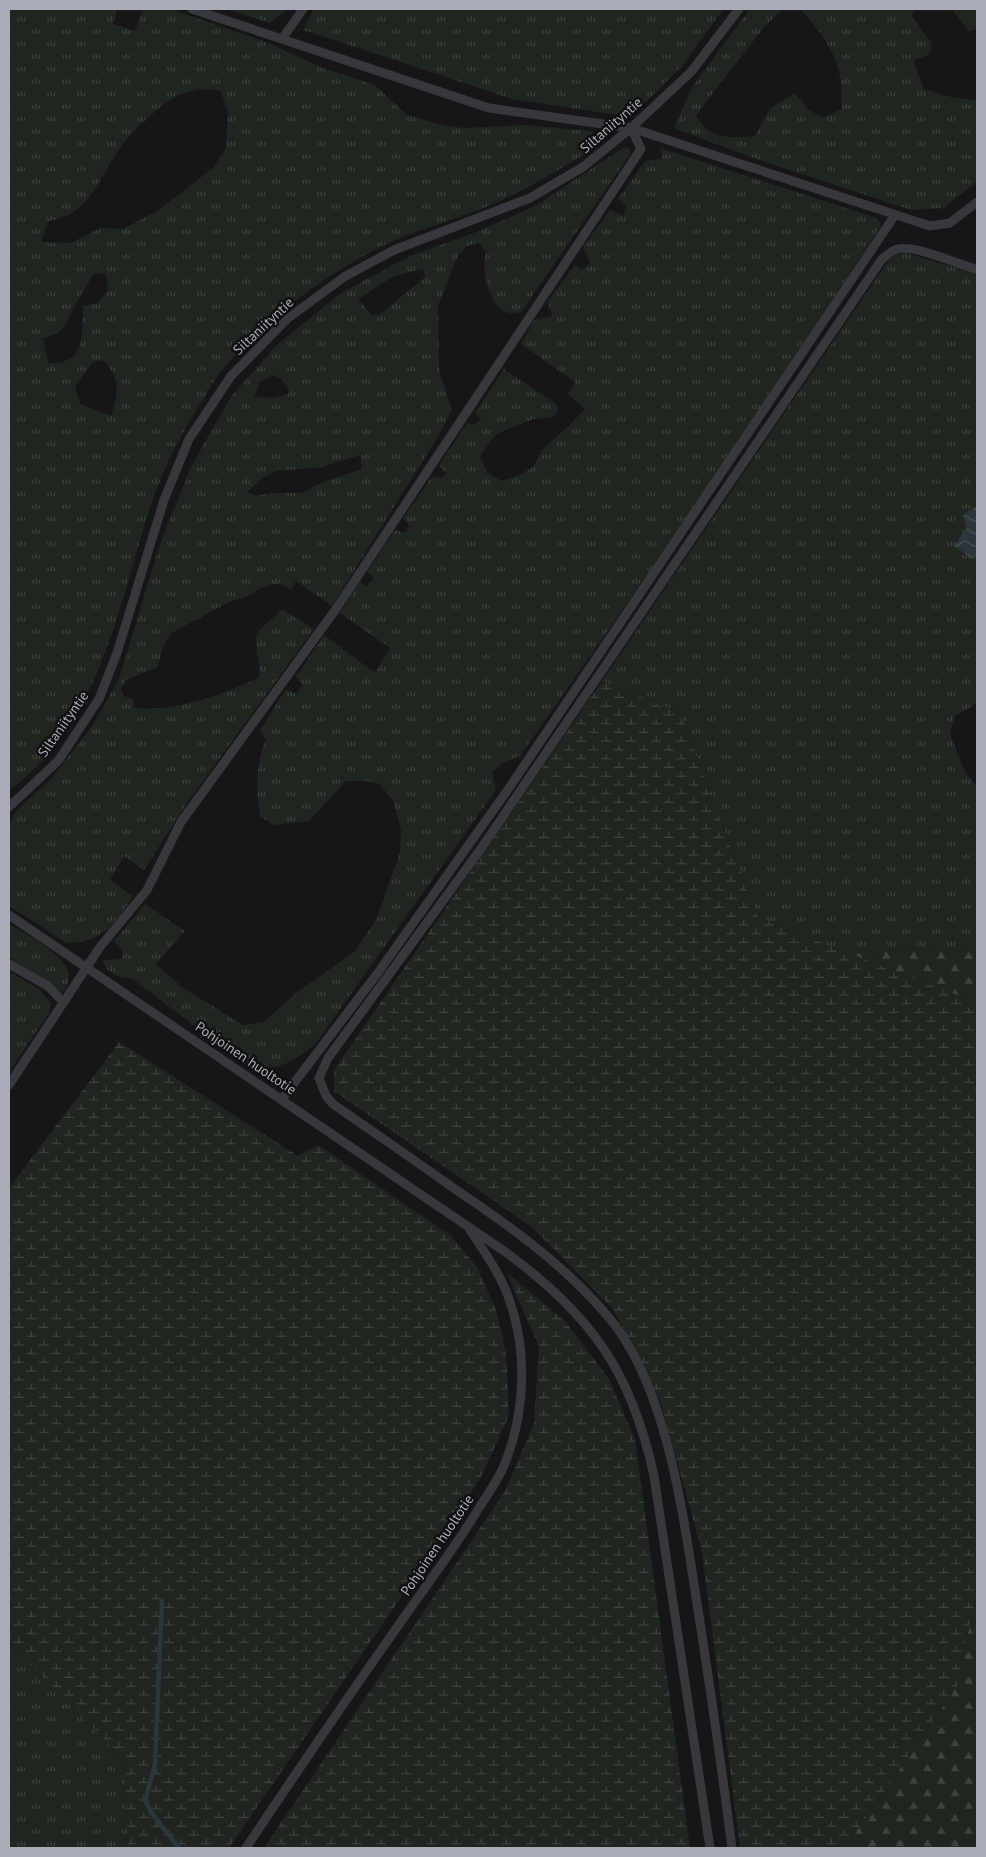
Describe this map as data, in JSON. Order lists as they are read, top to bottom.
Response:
{
  "streets": {
    "lane": ["Siltaniityntie", "Pohjoinen huoltotie"]
  }
}
